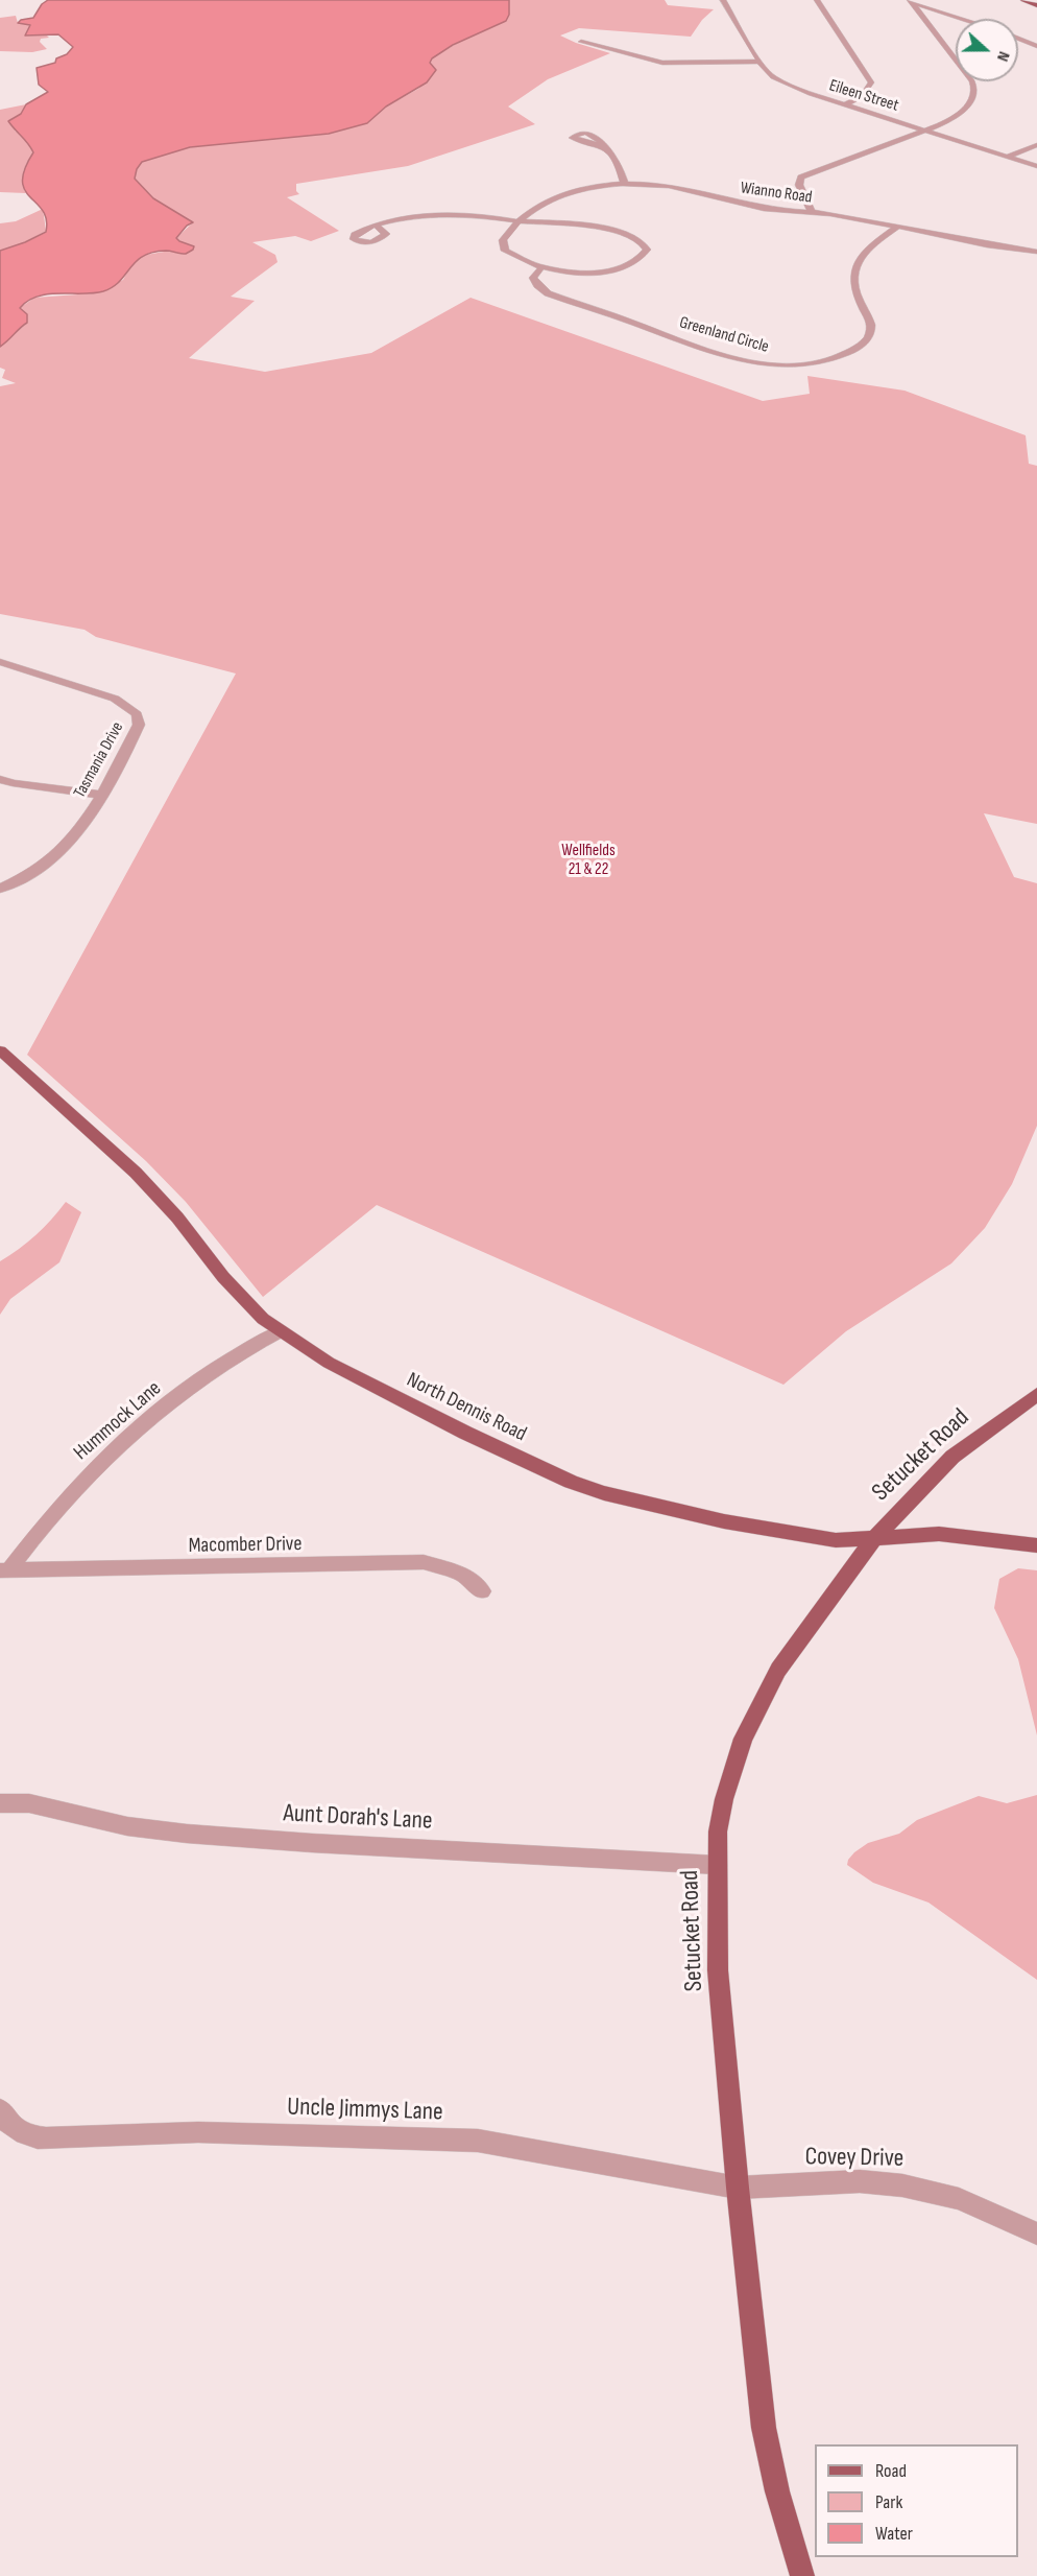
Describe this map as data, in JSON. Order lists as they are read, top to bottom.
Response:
{
  "streets": {
    "main road": ["North Dennis Road", "Setucket Road"],
    "street": [
      "Eileen Street",
      "Wianno Road",
      "Greenland Circle",
      "Tasmania Drive",
      "Hummock Lane",
      "Macomber Drive",
      "Aunt Dorah's Lane",
      "Uncle Jimmys Lane",
      "Covey Drive"
    ]
  },
  "crossings": [
    ["Wianno Road", "Greenland Circle"],
    ["North Dennis Road", "Hummock Lane"],
    ["North Dennis Road", "Setucket Road"],
    ["Hummock Lane", "Macomber Drive"],
    ["Setucket Road", "Aunt Dorah's Lane"],
    ["Setucket Road", "Uncle Jimmys Lane"],
    ["Setucket Road", "Covey Drive"],
    ["Uncle Jimmys Lane", "Covey Drive"]
  ],
  "parks": ["Wellfields 21 & 22"],
  "legend": ["Road", "Park", "Water"],
  "north": "right"
}
